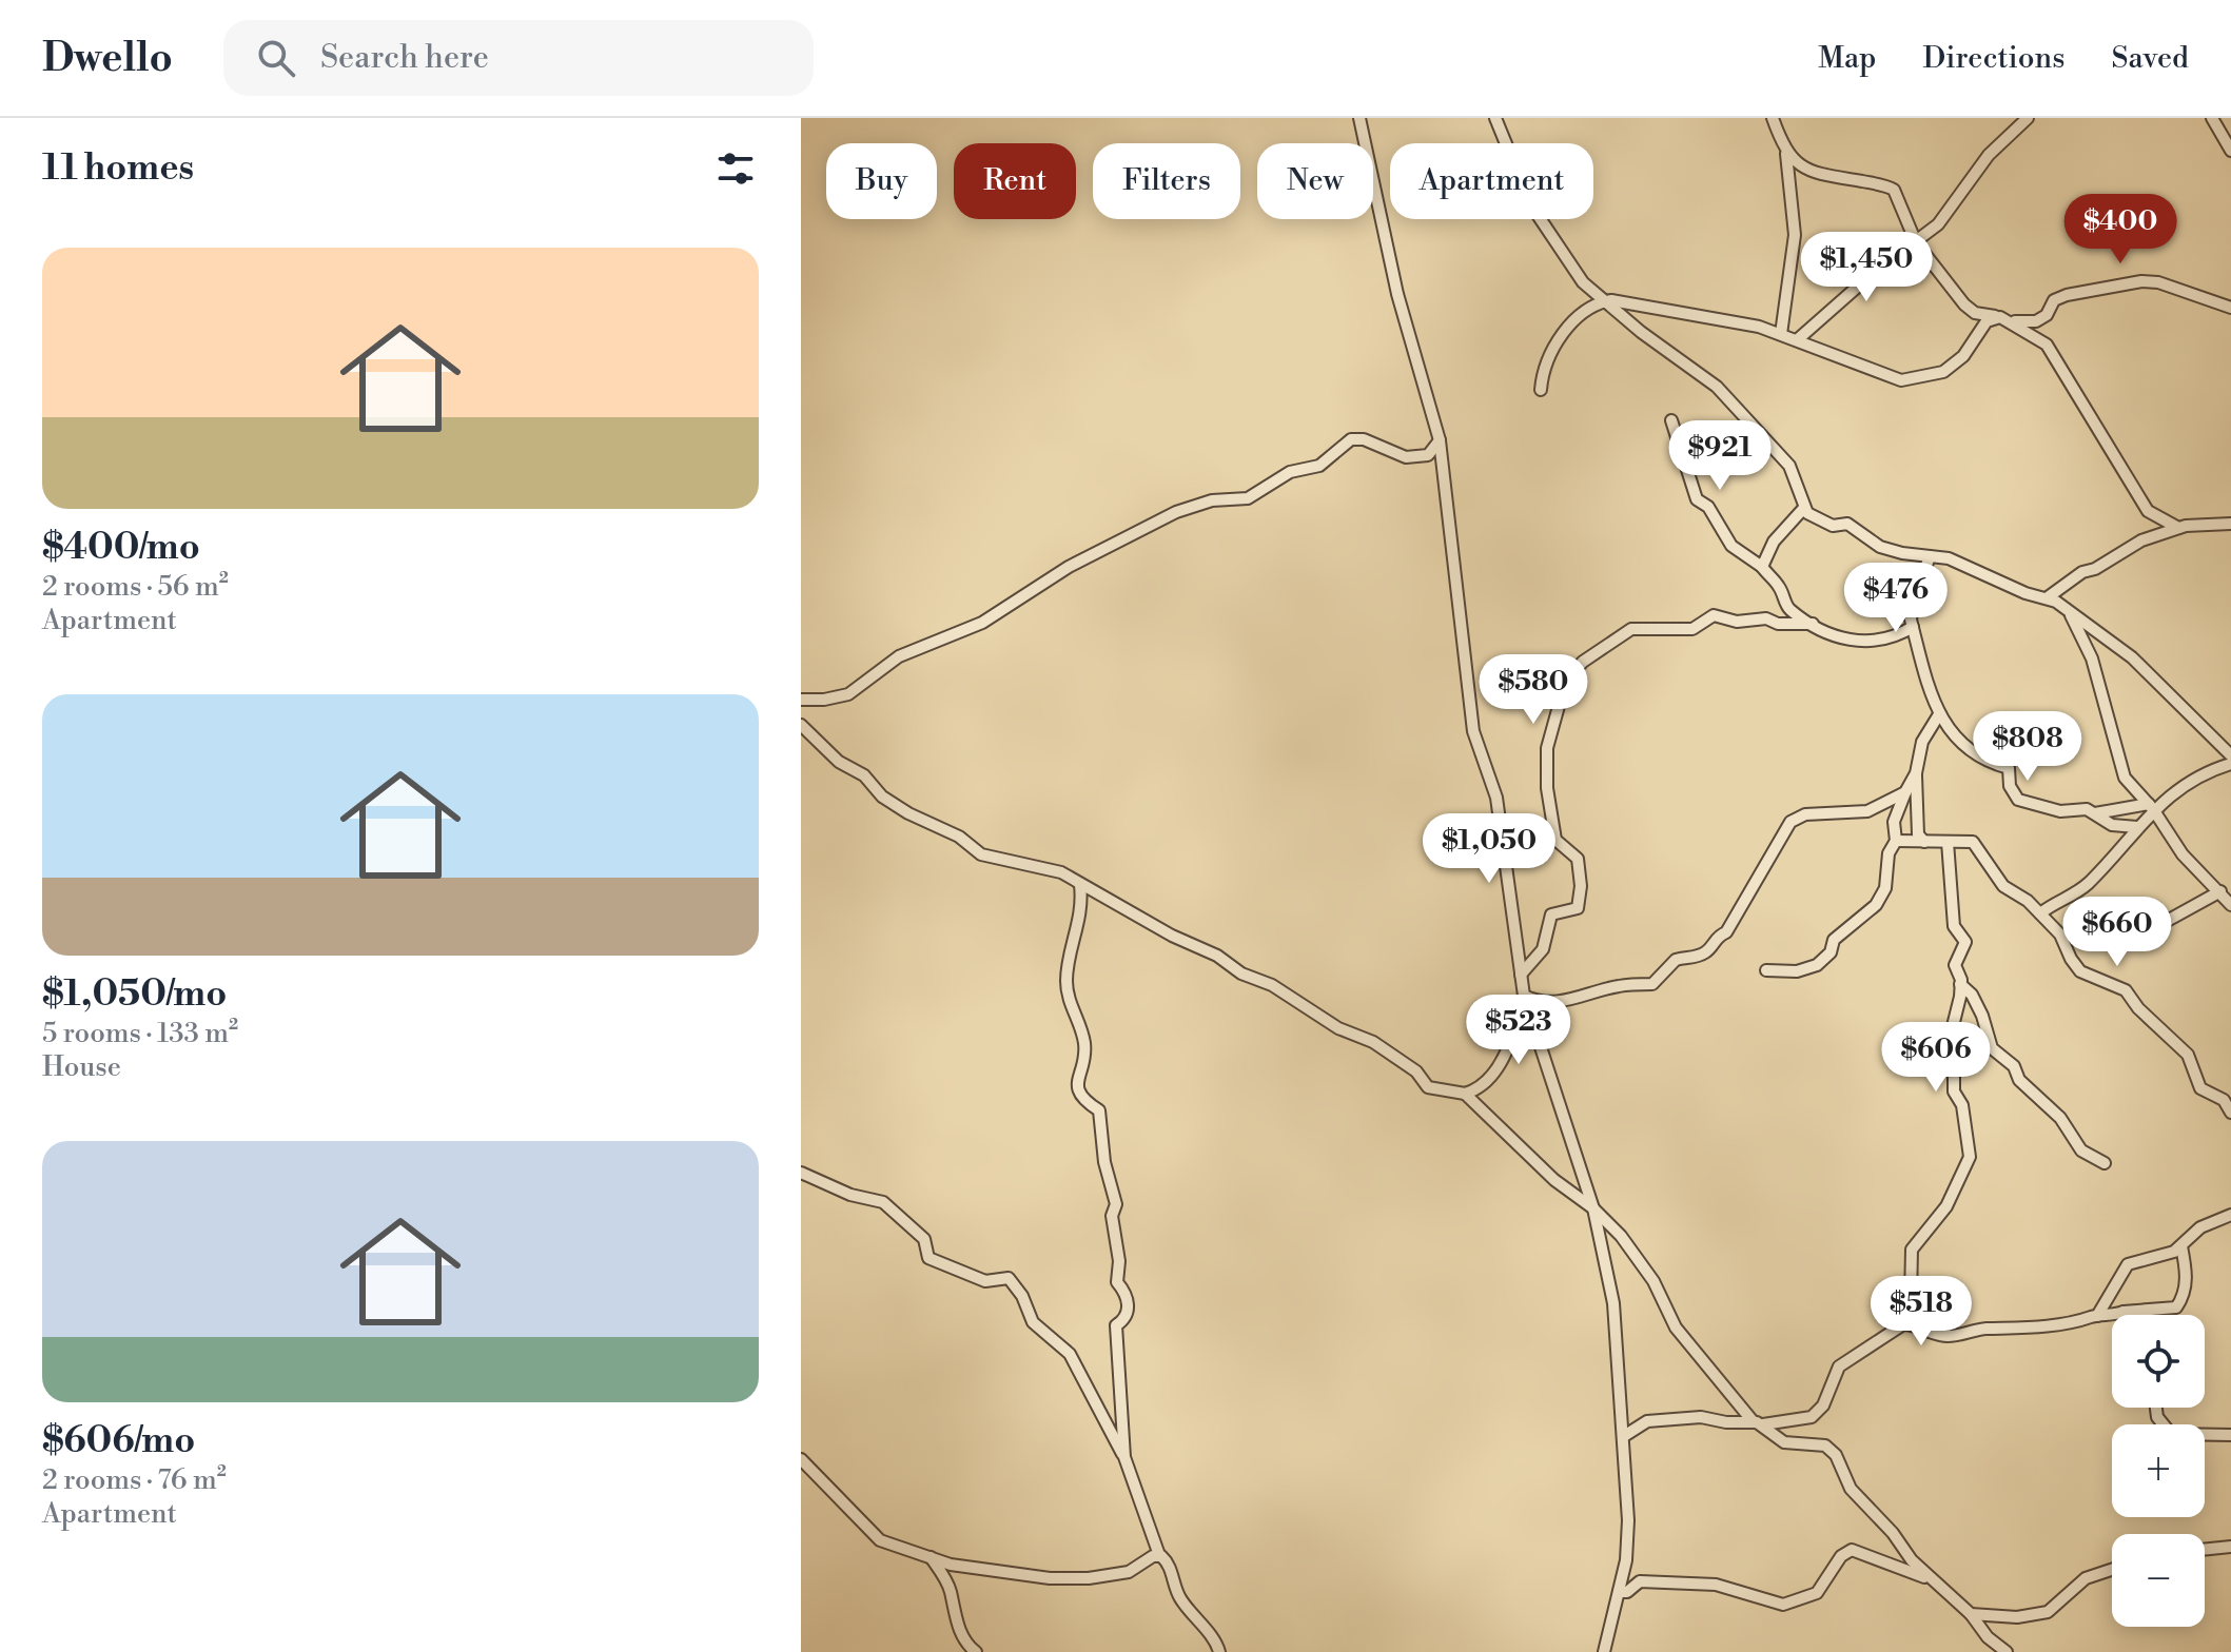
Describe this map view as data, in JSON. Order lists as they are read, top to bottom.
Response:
{
  "page": {
    "header": "Dwello",
    "search": "Search here",
    "nav": ["Map", "Directions", "Saved"],
    "heading": "11 homes",
    "chip": [
      "Buy",
      "Rent",
      "Filters",
      "New",
      "Apartment"
    ],
    "price": [
      "$400",
      "$1,450",
      "$921",
      "$476",
      "$580",
      "$808",
      "$1,050",
      "$660",
      "$523",
      "$606",
      "$518"
    ],
    "list": [
      {
        "name": "$400/mo",
        "note": "2 rooms · 56 m² · Apartment"
      },
      {
        "name": "$1,050/mo",
        "note": "5 rooms · 133 m² · House"
      },
      {
        "name": "$606/mo",
        "note": "2 rooms · 76 m² · Apartment"
      }
    ],
    "map_buttons": ["+", "−"]
  }
}
